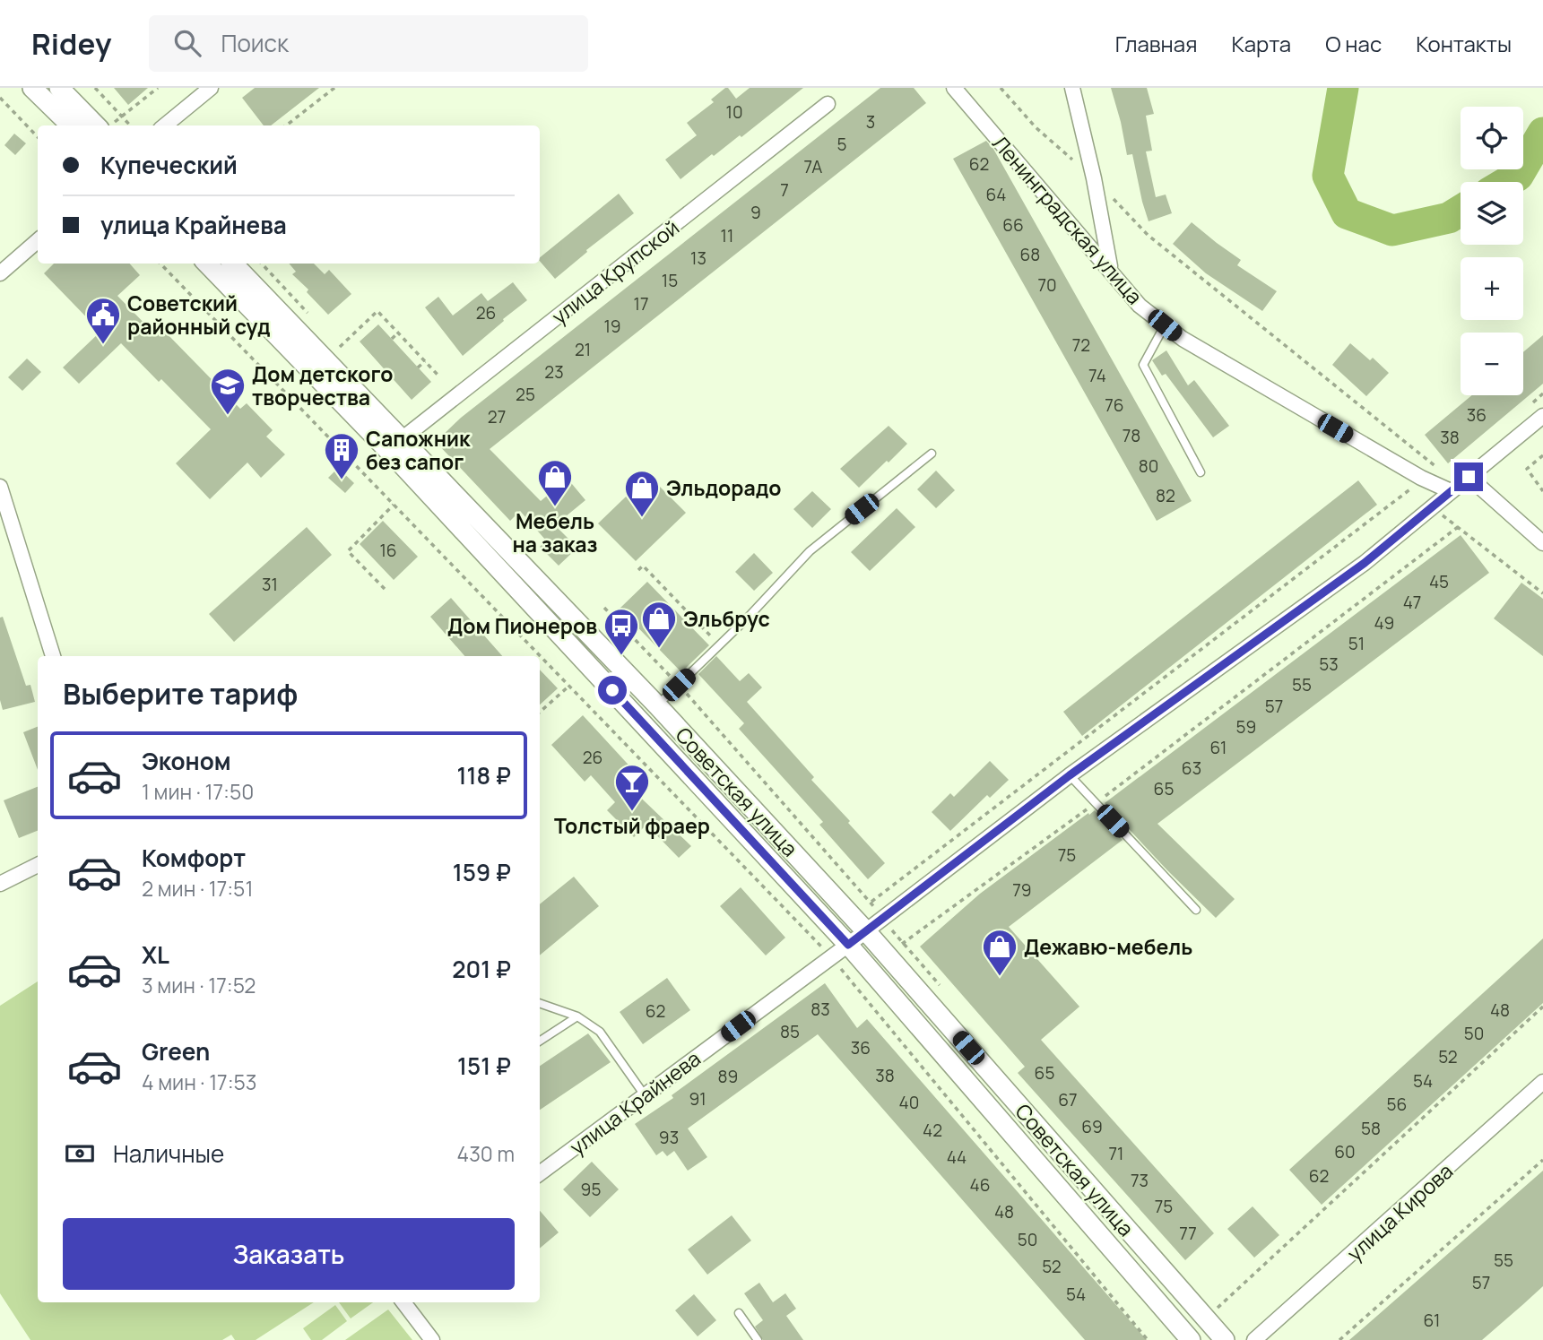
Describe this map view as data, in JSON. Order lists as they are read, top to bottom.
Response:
{
  "streets": {
    "street": [
      "Ленинградская улица",
      "улица Крупской",
      "Советская улица",
      "улица Крайнева",
      "улица Кирова"
    ]
  },
  "crossings": [
    ["Ленинградская улица", "улица Крайнева"],
    ["улица Крупской", "Советская улица"],
    ["Советская улица", "улица Крайнева"]
  ],
  "places": {
    "public building": ["Советский районный суд"],
    "school or university": ["Дом детского творчества"],
    "building": ["Сапожник без сапог"],
    "shop": [
      "Мебель на заказ",
      "Эльдорадо",
      "Эльбрус",
      "Дежавю-мебель"
    ],
    "bus stop": ["Дом Пионеров"],
    "bar": ["Толстый фраер"]
  },
  "house_numbers": [
    "10",
    "3",
    "5",
    "62",
    "7А",
    "7",
    "64",
    "9",
    "66",
    "11",
    "68",
    "13",
    "15",
    "70",
    "17",
    "26",
    "19",
    "72",
    "21",
    "23",
    "74",
    "25",
    "76",
    "36",
    "27",
    "78",
    "38",
    "80",
    "82",
    "16",
    "45",
    "31",
    "47",
    "49",
    "51",
    "53",
    "55",
    "57",
    "59",
    "61",
    "26",
    "63",
    "65",
    "75",
    "79",
    "83",
    "48",
    "62",
    "85",
    "50",
    "36",
    "52",
    "65",
    "38",
    "89",
    "54",
    "91",
    "67",
    "40",
    "56",
    "69",
    "58",
    "42",
    "93",
    "60",
    "71",
    "44",
    "62",
    "73",
    "46",
    "95",
    "75",
    "48",
    "77",
    "50",
    "55",
    "52",
    "57",
    "54",
    "61"
  ],
  "page": {
    "header": "Ridey",
    "search": "Поиск",
    "nav": [
      "Главная",
      "Карта",
      "О нас",
      "Контакты"
    ],
    "map_buttons": ["+", "−"],
    "banner": ["Купеческий", "улица Крайнева"],
    "heading": "Выберите тариф",
    "list": [
      {
        "name": "Эконом",
        "note": "1 мин · 17:50",
        "value": "118 ₽"
      },
      {
        "name": "Комфорт",
        "note": "2 мин · 17:51",
        "value": "159 ₽"
      },
      {
        "name": "XL",
        "note": "3 мин · 17:52",
        "value": "201 ₽"
      },
      {
        "name": "Green",
        "note": "4 мин · 17:53",
        "value": "151 ₽"
      }
    ],
    "pay": ["Наличные", "430 m"],
    "buttons": "Заказать"
  }
}
